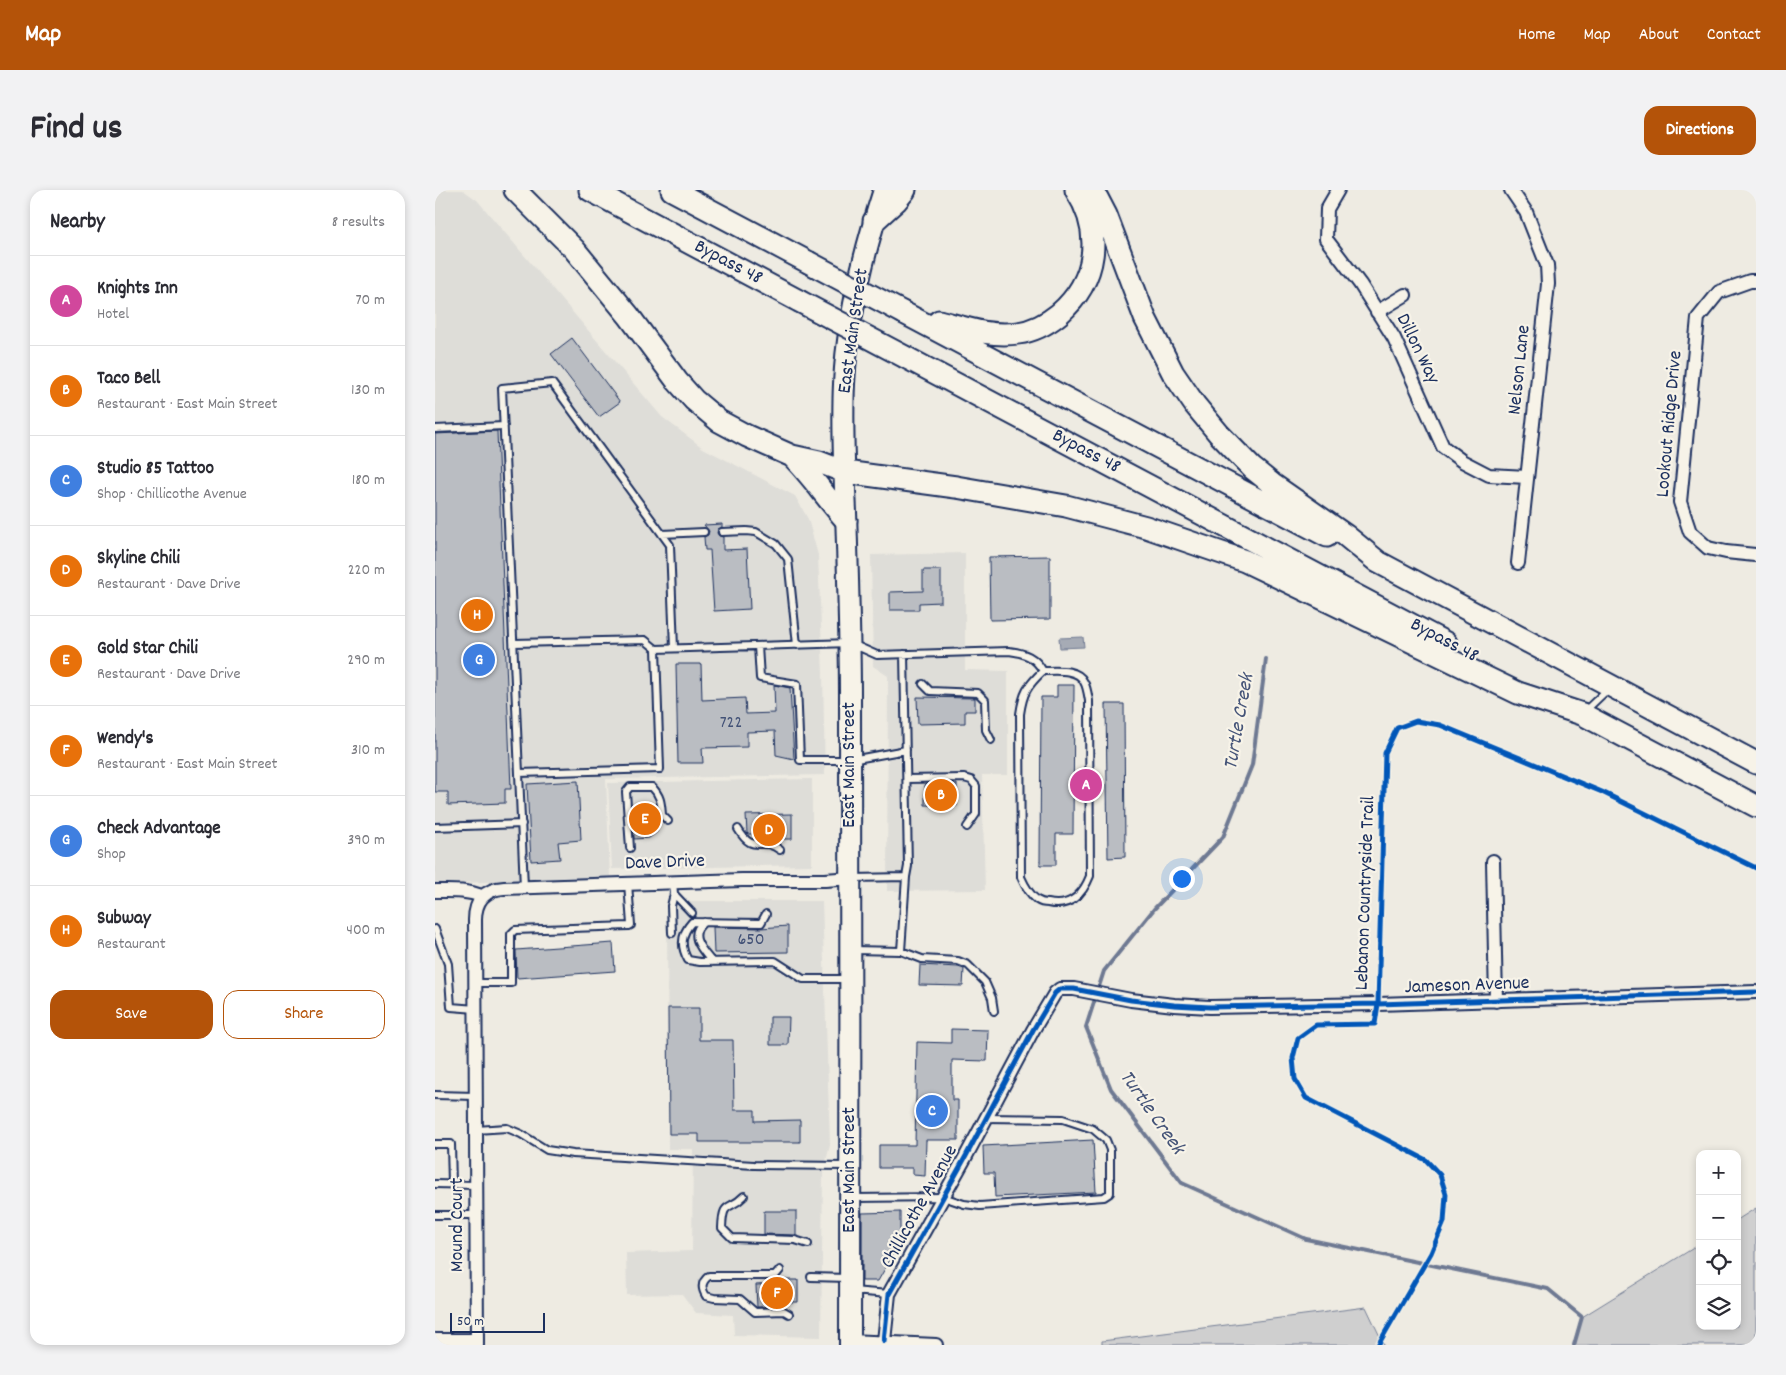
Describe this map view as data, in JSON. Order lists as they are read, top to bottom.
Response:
{
  "streets": {
    "highway": ["Bypass 48"],
    "main road": ["East Main Street"],
    "street": [
      "Dillon Way",
      "Nelson Lane",
      "Lookout Ridge Drive",
      "Dave Drive",
      "Jameson Avenue",
      "Chillicothe Avenue",
      "Mound Court"
    ],
    "cycle path": ["Lebanon Countryside Trail"]
  },
  "crossings": [
    ["East Main Street", "Dave Drive"],
    ["Dillon Way", "Nelson Lane"],
    ["Dave Drive", "Mound Court"],
    ["Jameson Avenue", "Chillicothe Avenue"]
  ],
  "water": ["Turtle Creek"],
  "house_numbers": ["722", "650"],
  "scale_bar": "50 m",
  "page": {
    "header": "Map",
    "nav": [
      "Home",
      "Map",
      "About",
      "Contact"
    ],
    "title": "Find us",
    "buttons": [
      "Directions",
      ["Save", "Share"]
    ],
    "heading": ["Nearby", "8 results"],
    "list": [
      {
        "mark": "A",
        "name": "Knights Inn",
        "note": "Hotel",
        "value": "70 m"
      },
      {
        "mark": "B",
        "name": "Taco Bell",
        "note": "Restaurant · East Main Street",
        "value": "130 m"
      },
      {
        "mark": "C",
        "name": "Studio 85 Tattoo",
        "note": "Shop · Chillicothe Avenue",
        "value": "180 m"
      },
      {
        "mark": "D",
        "name": "Skyline Chili",
        "note": "Restaurant · Dave Drive",
        "value": "220 m"
      },
      {
        "mark": "E",
        "name": "Gold Star Chili",
        "note": "Restaurant · Dave Drive",
        "value": "290 m"
      },
      {
        "mark": "F",
        "name": "Wendy's",
        "note": "Restaurant · East Main Street",
        "value": "310 m"
      },
      {
        "mark": "G",
        "name": "Check Advantage",
        "note": "Shop",
        "value": "390 m"
      },
      {
        "mark": "H",
        "name": "Subway",
        "note": "Restaurant",
        "value": "400 m"
      }
    ],
    "pins": [
      "H",
      "G",
      "A",
      "B",
      "E",
      "D",
      "C",
      "F"
    ],
    "map_buttons": ["+", "−"],
    "scale": "50 m"
  }
}
